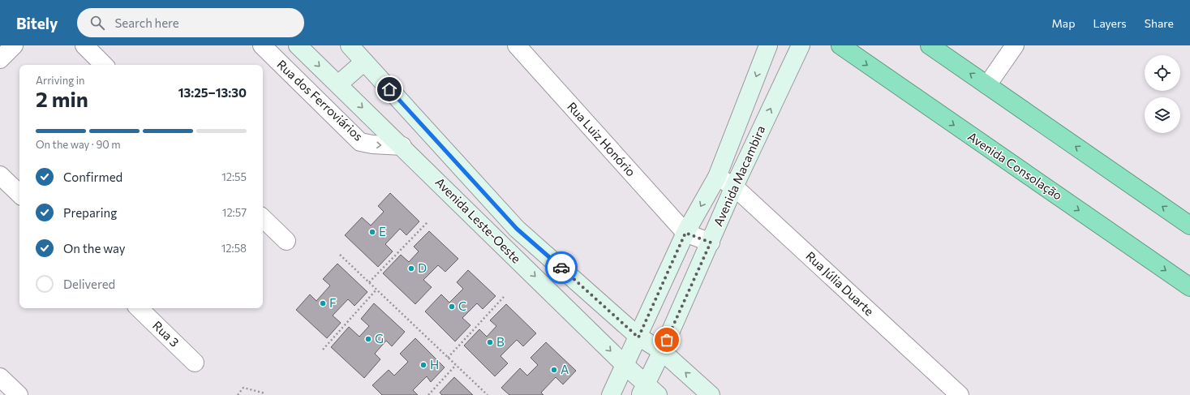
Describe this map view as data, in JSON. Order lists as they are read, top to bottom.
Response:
{
  "streets": {
    "highway": ["Avenida Consolação"],
    "main road": ["Avenida Macambira", "Avenida Leste-Oeste"],
    "street": [
      "Rua dos Ferroviários",
      "Rua Luiz Honório",
      "Rua Júlia Duarte",
      "Rua 3"
    ]
  },
  "crossings": [
    ["Rua dos Ferroviários", "Avenida Leste-Oeste"],
    ["Rua Luiz Honório", "Avenida Macambira"],
    ["Avenida Macambira", "Avenida Leste-Oeste"],
    ["Avenida Macambira", "Rua Júlia Duarte"]
  ],
  "one_way": ["Rua dos Ferroviários"],
  "places": [
    "E",
    "D",
    "F",
    "C",
    "G",
    "B",
    "H",
    "A"
  ],
  "page": {
    "header": "Bitely",
    "search": "Search here",
    "nav": ["Map", "Layers", "Share"],
    "heading": ["2 min", "Arriving in", "13:25–13:30"],
    "bar": "On the way · 90 m",
    "list": [
      ["Confirmed", "12:55"],
      ["Preparing", "12:57"],
      ["On the way", "12:58"],
      "Delivered"
    ]
  }
}
